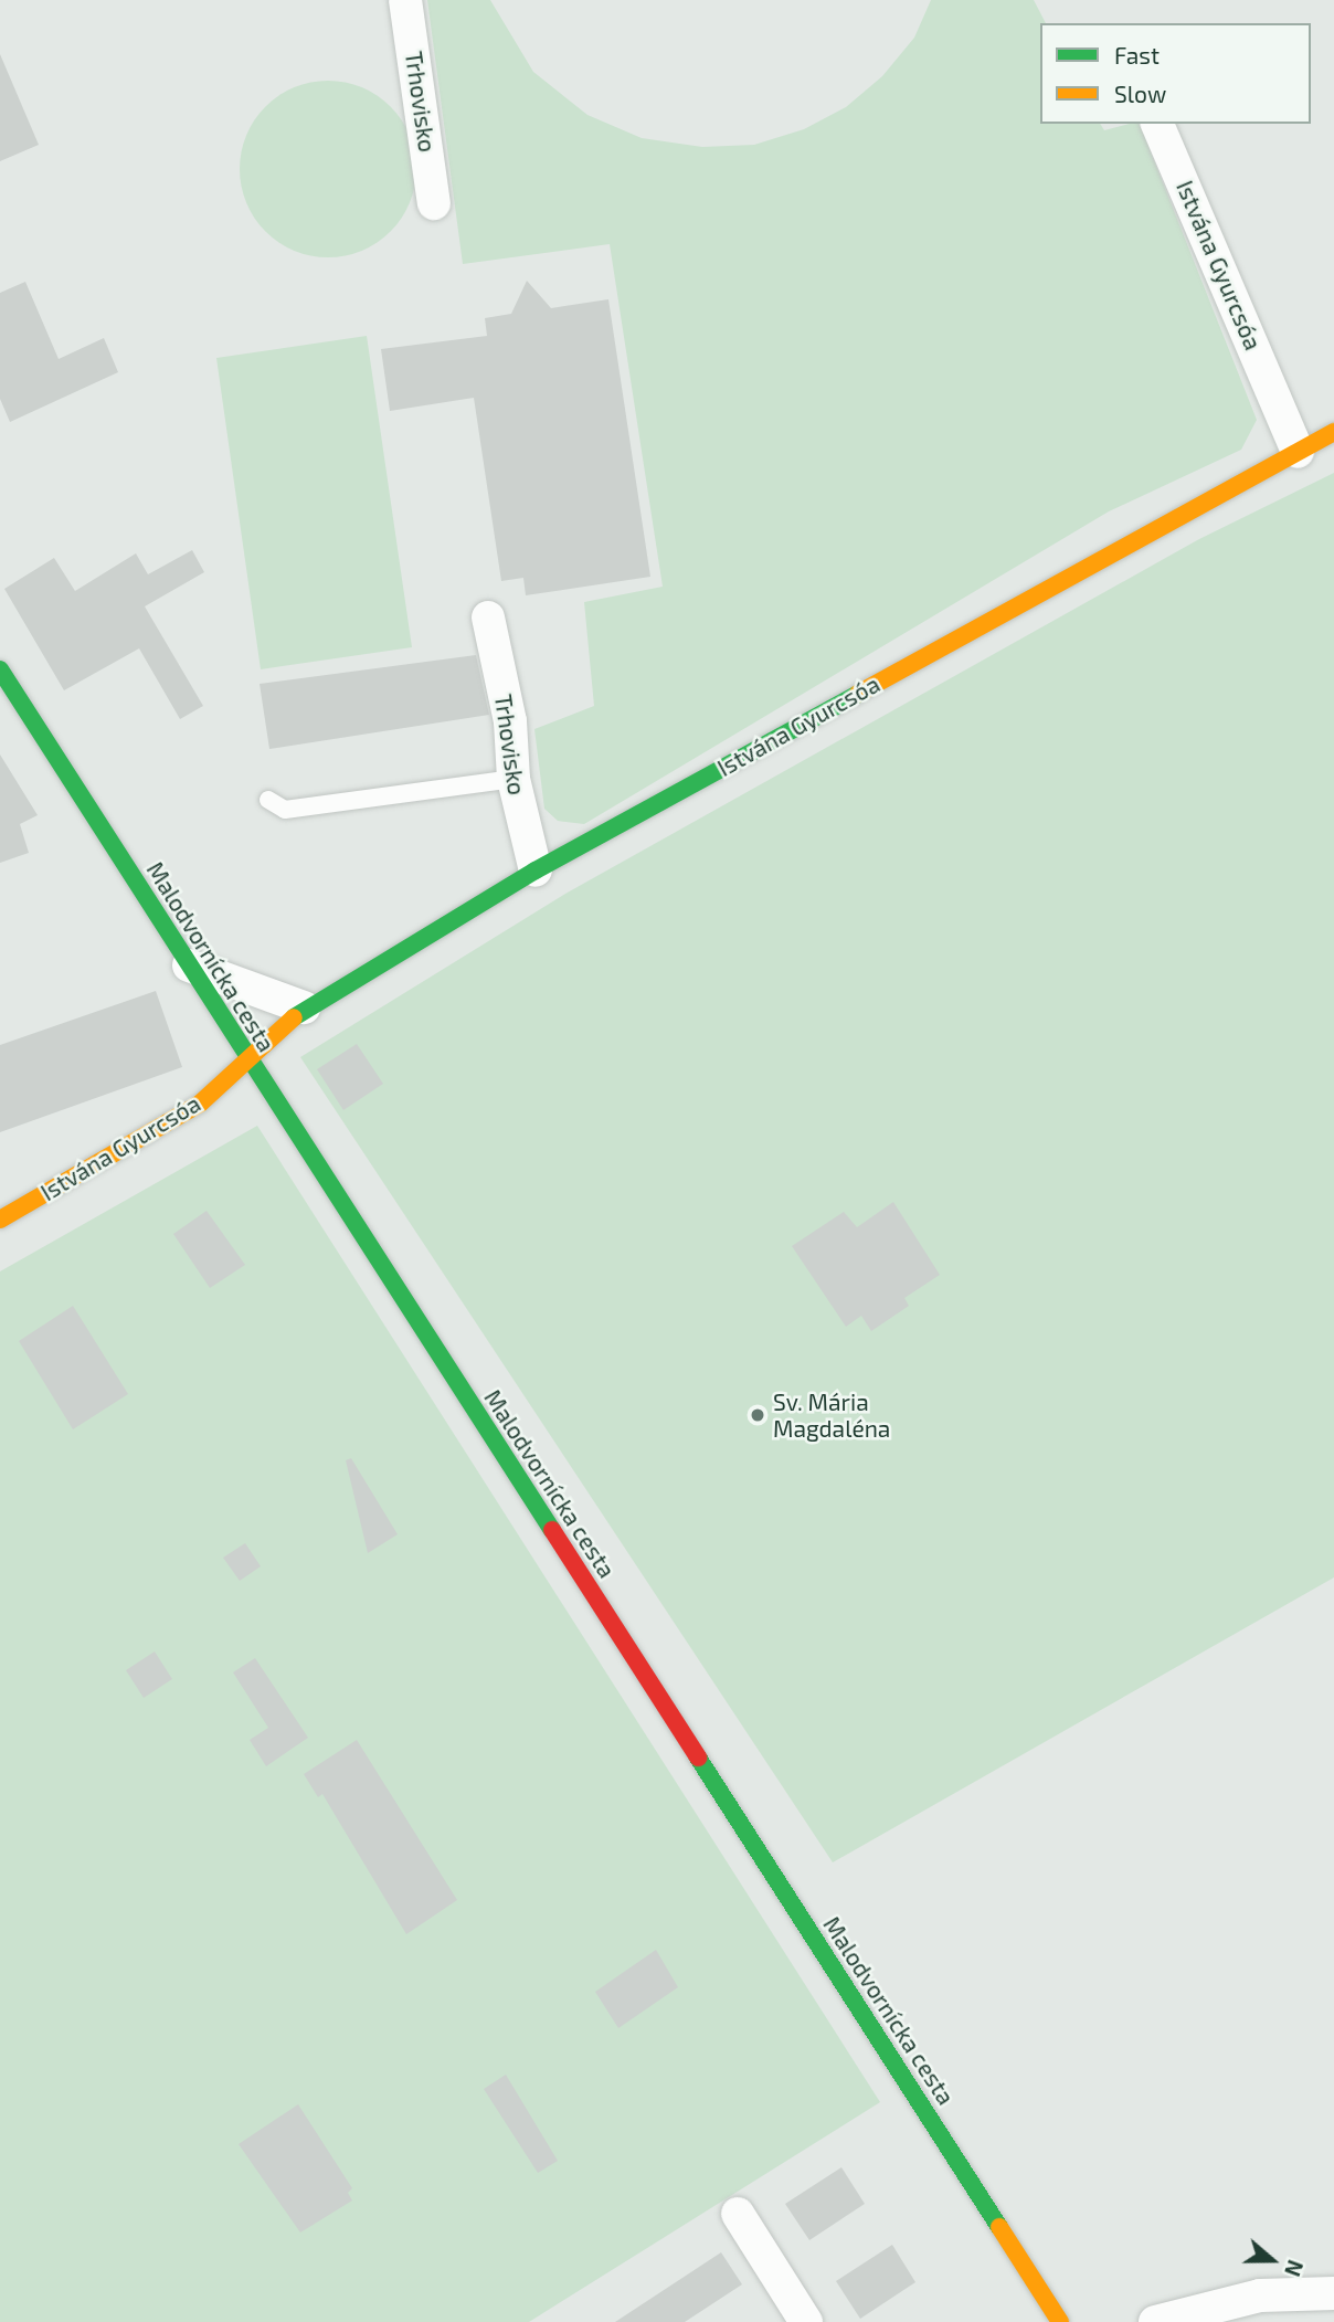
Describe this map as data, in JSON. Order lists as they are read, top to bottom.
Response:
{
  "streets": {
    "street": ["Trhovisko", "Istvána Gyurcsóa", "Malodvornícka cesta"]
  },
  "crossings": [
    ["Trhovisko", "Istvána Gyurcsóa"],
    ["Istvána Gyurcsóa", "Malodvornícka cesta"]
  ],
  "places": ["Sv. Mária Magdaléna"],
  "legend": ["Fast", "Slow"],
  "north": "right"
}
